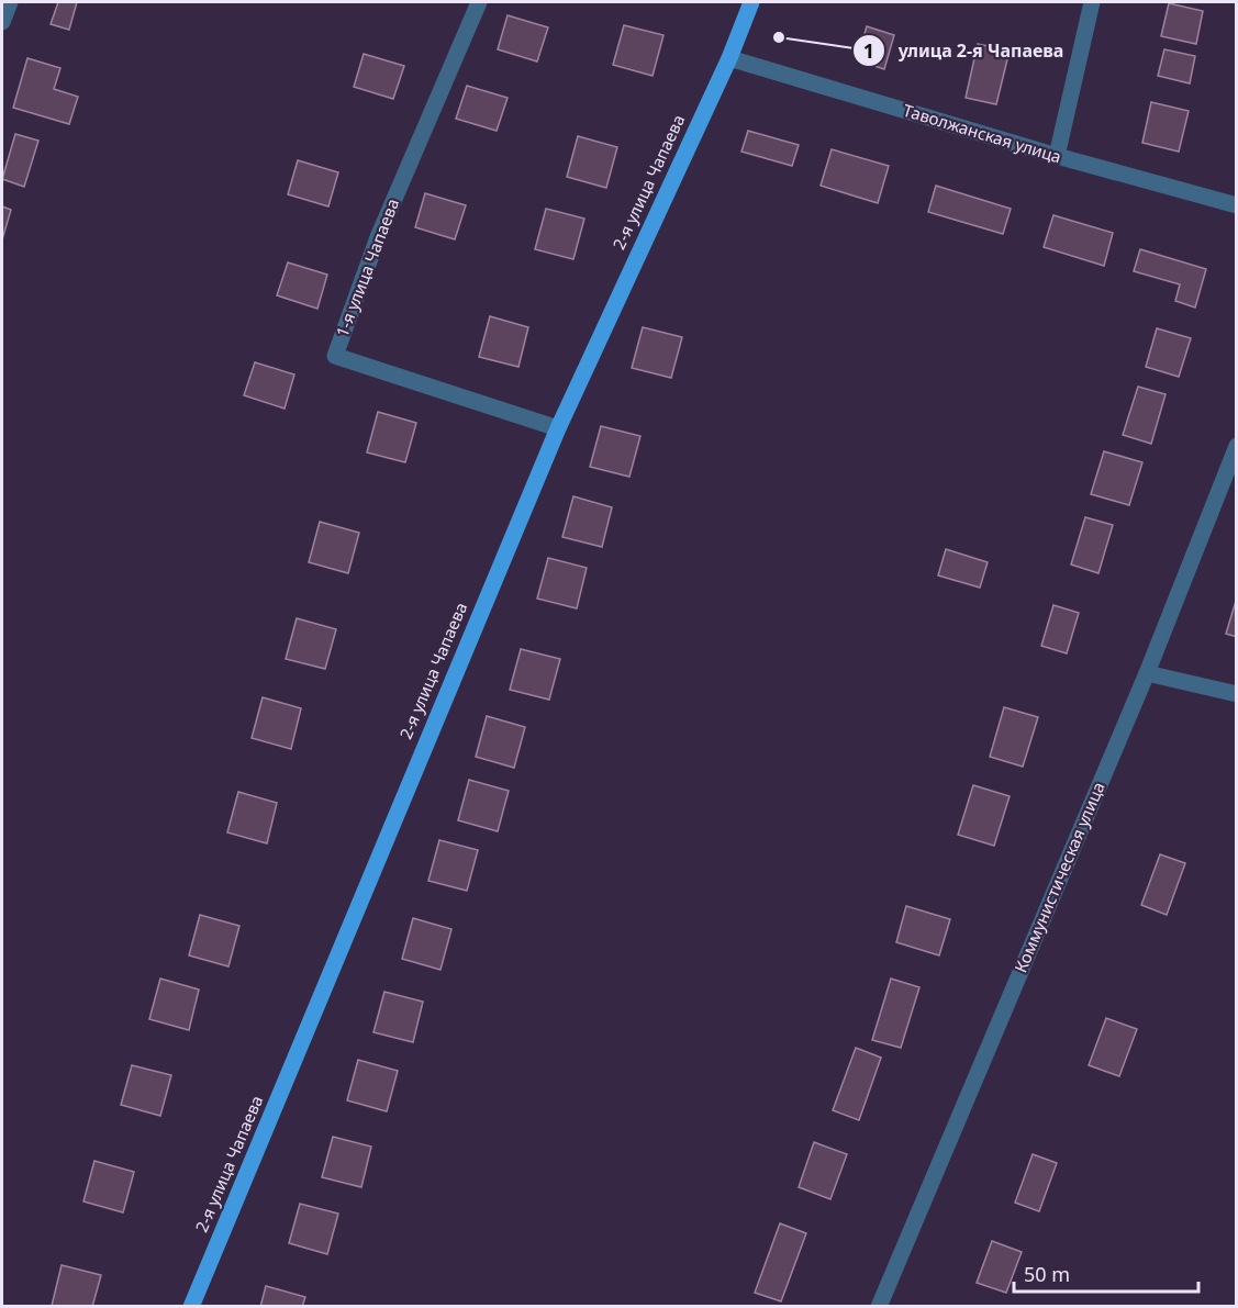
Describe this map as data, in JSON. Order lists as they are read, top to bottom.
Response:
{
  "streets": {
    "main road": ["2-я улица Чапаева"],
    "street": ["Таволжанская улица", "1-я улица Чапаева", "Коммунистическая улица"]
  },
  "crossings": [
    ["Таволжанская улица", "2-я улица Чапаева"],
    ["2-я улица Чапаева", "1-я улица Чапаева"]
  ],
  "places": ["улица 2-я Чапаева"],
  "scale_bar": "50 m"
}
